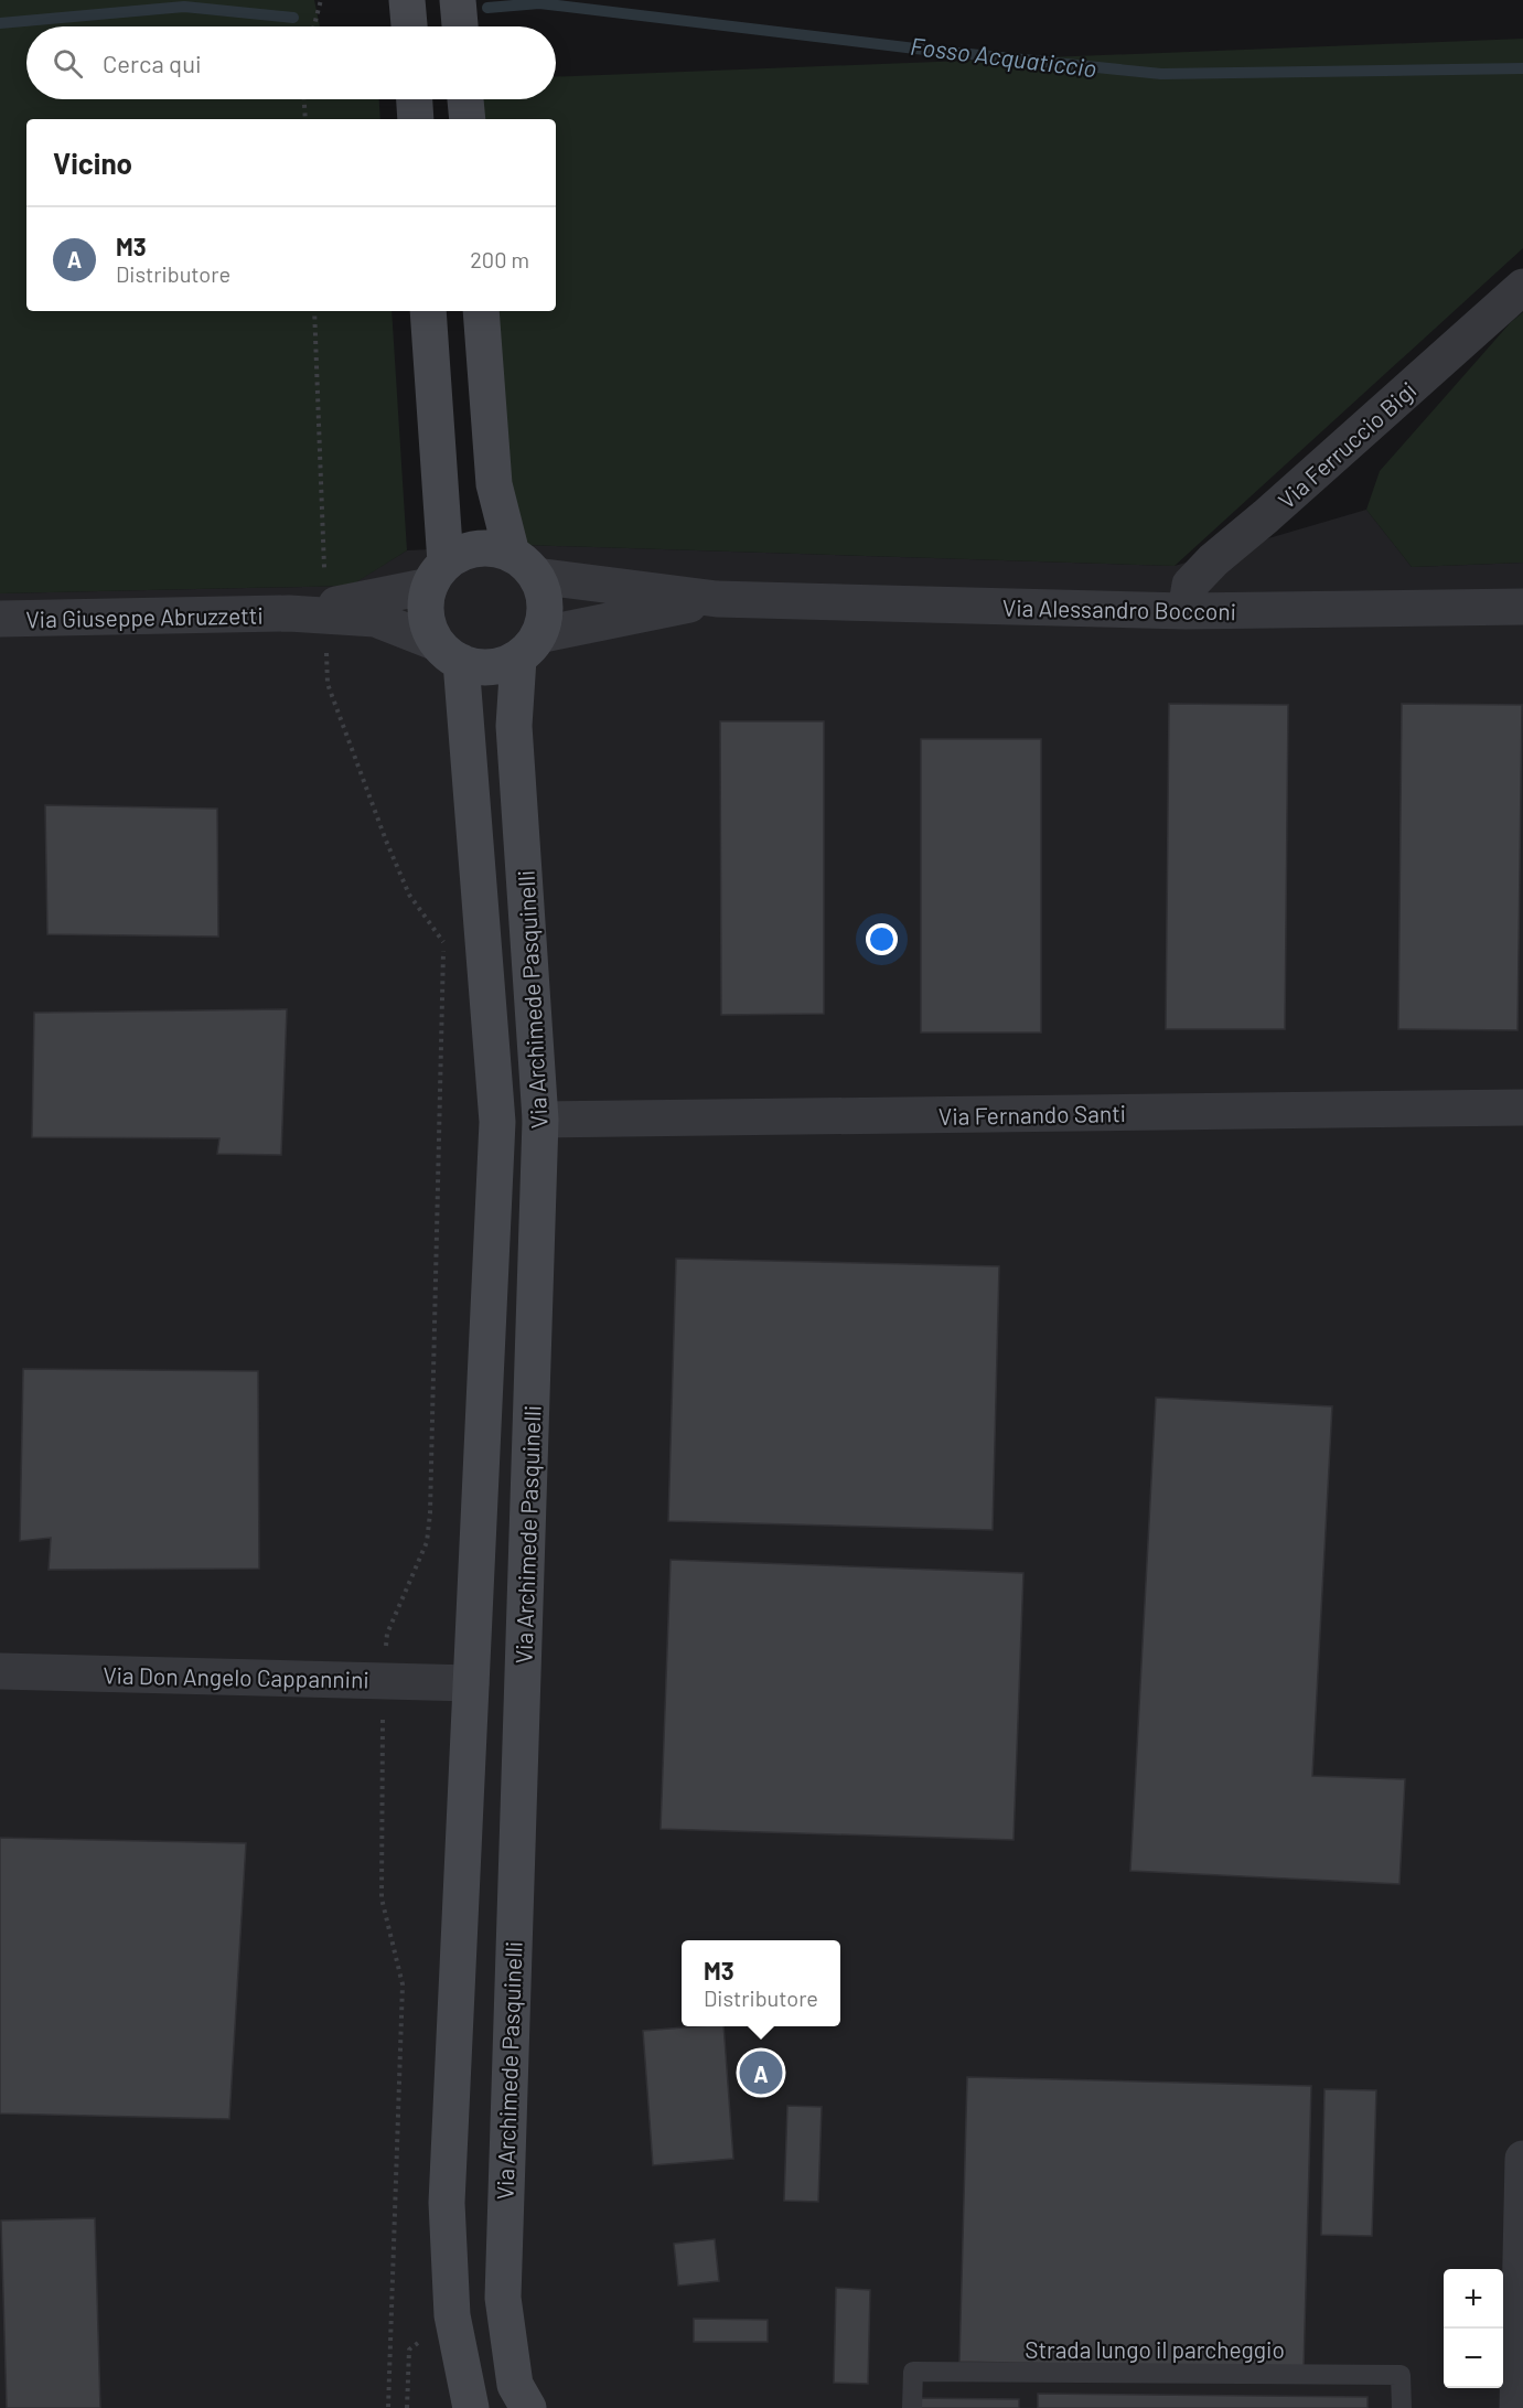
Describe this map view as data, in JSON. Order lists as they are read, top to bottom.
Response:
{
  "streets": {
    "main road": ["Via Archimede Pasquinelli"],
    "street": [
      "Via Ferruccio Bigi",
      "Via Alessandro Bocconi",
      "Via Giuseppe Abruzzetti",
      "Via Fernando Santi",
      "Via Don Angelo Cappannini"
    ],
    "lane": ["Strada lungo il parcheggio"]
  },
  "crossings": [
    ["Via Ferruccio Bigi", "Via Alessandro Bocconi"],
    ["Via Alessandro Bocconi", "Via Giuseppe Abruzzetti"],
    ["Via Alessandro Bocconi", "Via Archimede Pasquinelli"],
    ["Via Giuseppe Abruzzetti", "Via Archimede Pasquinelli"],
    ["Via Archimede Pasquinelli", "Via Fernando Santi"],
    ["Via Archimede Pasquinelli", "Via Don Angelo Cappannini"]
  ],
  "water": ["Fosso Acquaticcio"],
  "page": {
    "search": "Cerca qui",
    "heading": "Vicino",
    "list": [
      {
        "mark": "A",
        "name": "M3",
        "note": "Distributore",
        "value": "200 m"
      }
    ],
    "popup": ["M3", "Distributore"],
    "pins": "A",
    "map_buttons": ["+", "−"]
  }
}
